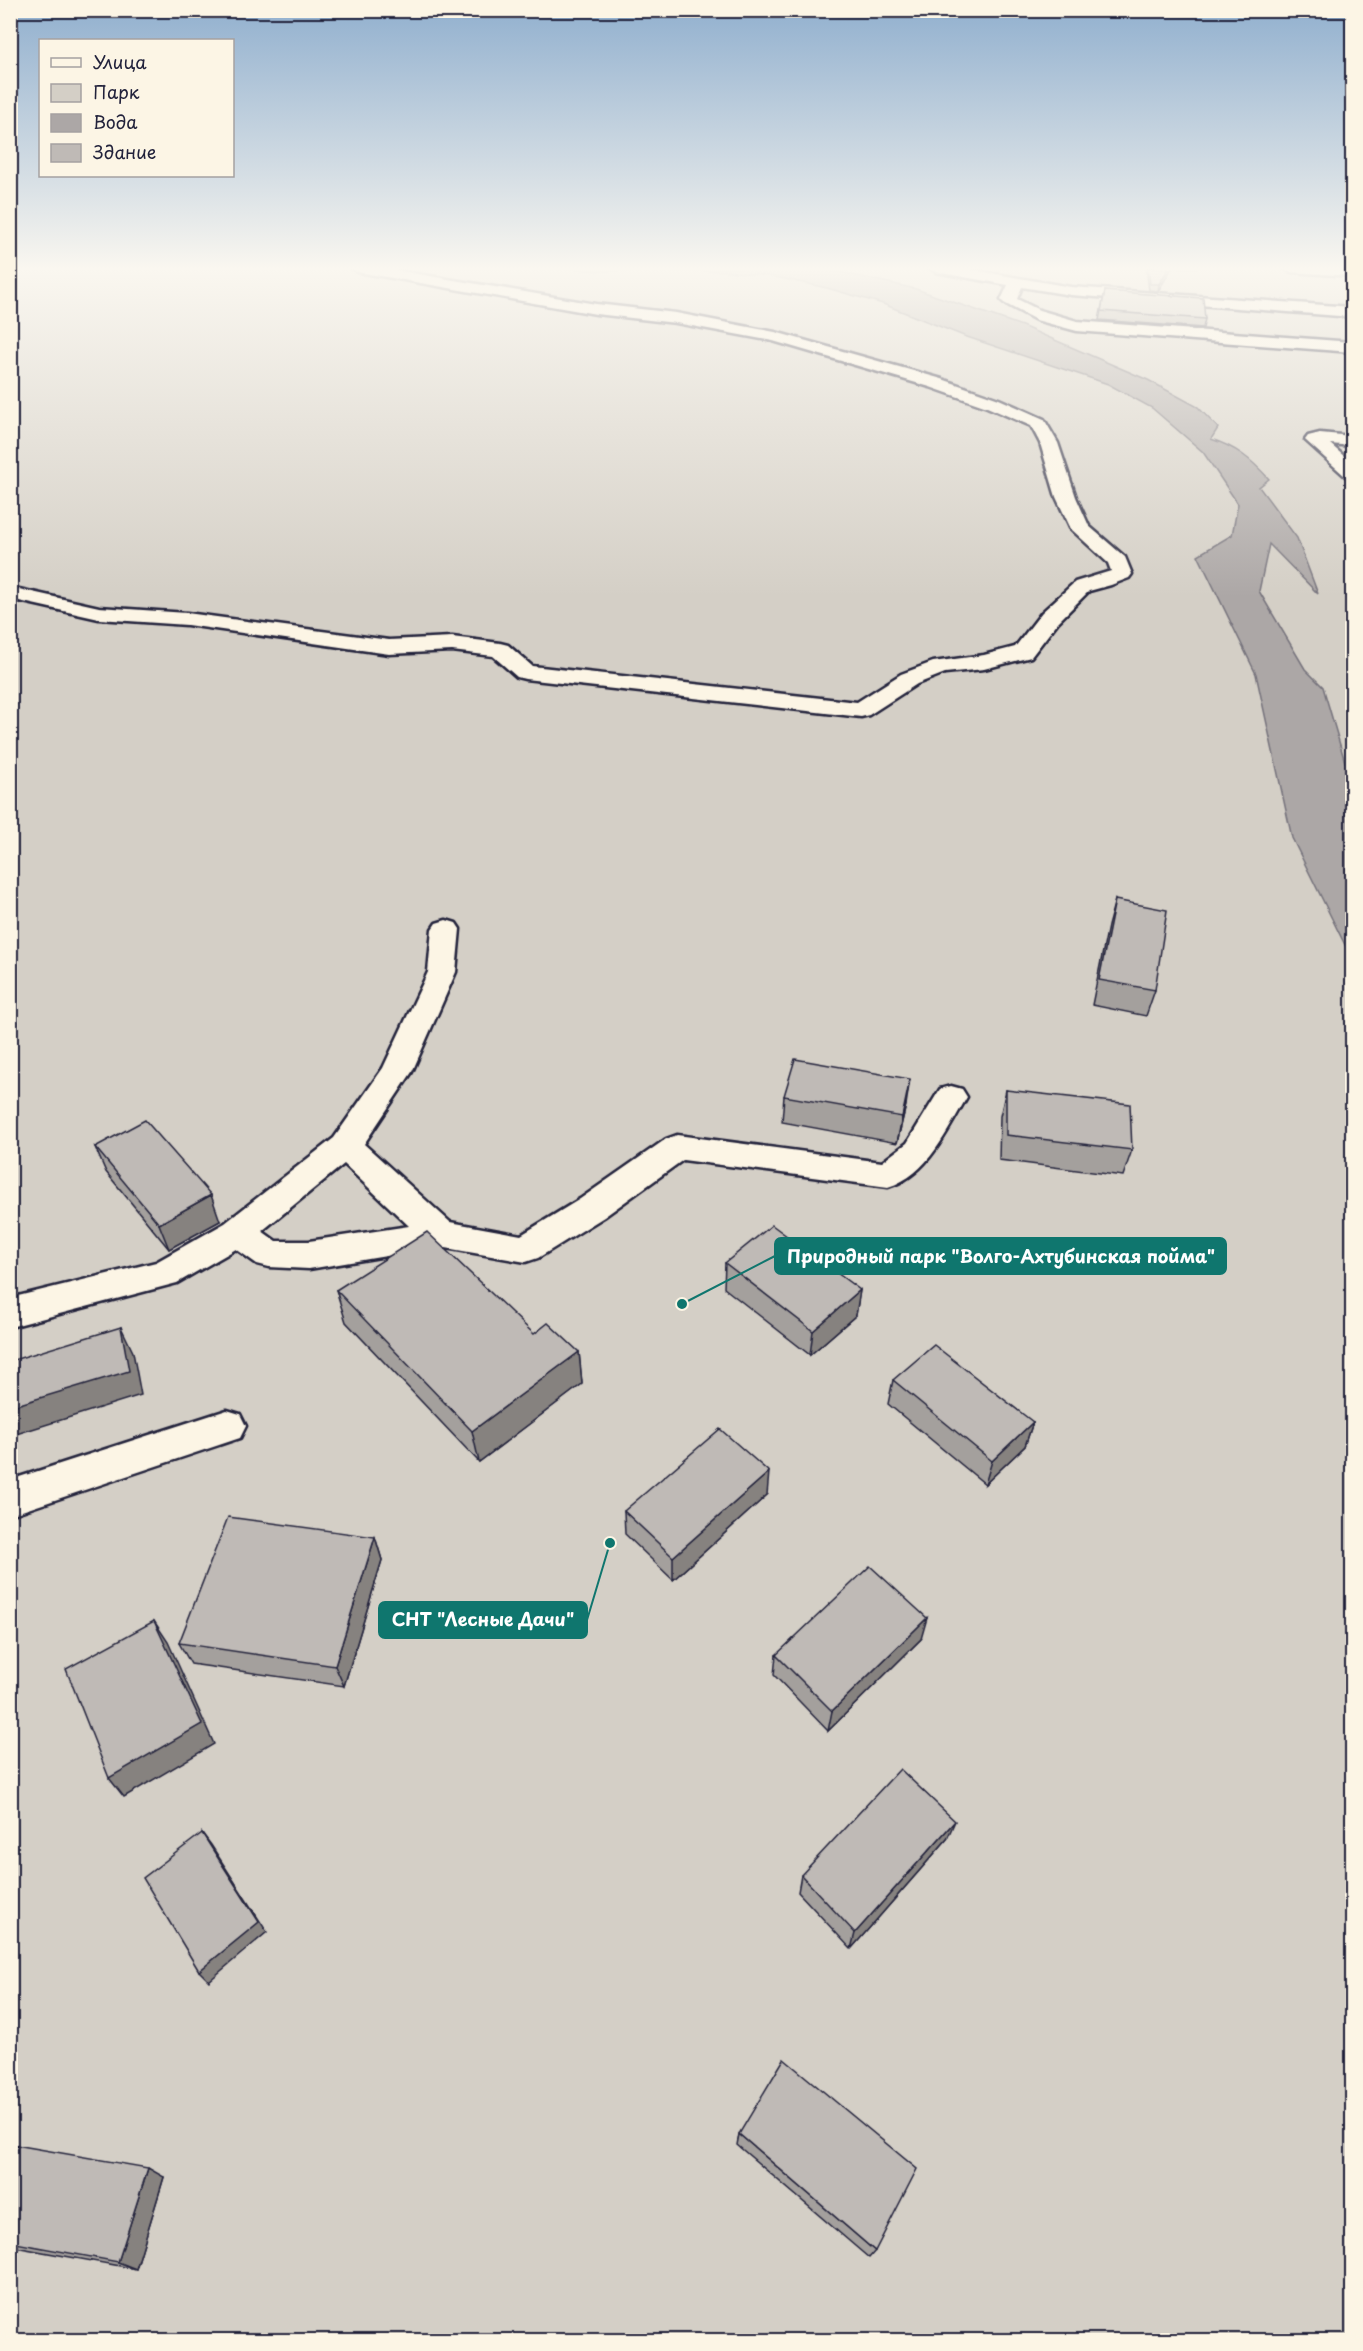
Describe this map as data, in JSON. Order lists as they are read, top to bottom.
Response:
{
  "places": ["Природный парк \"Волго-Ахтубинская пойма\"", "СНТ \"Лесные Дачи\""],
  "legend": [
    "Улица",
    "Парк",
    "Вода",
    "Здание"
  ]
}
